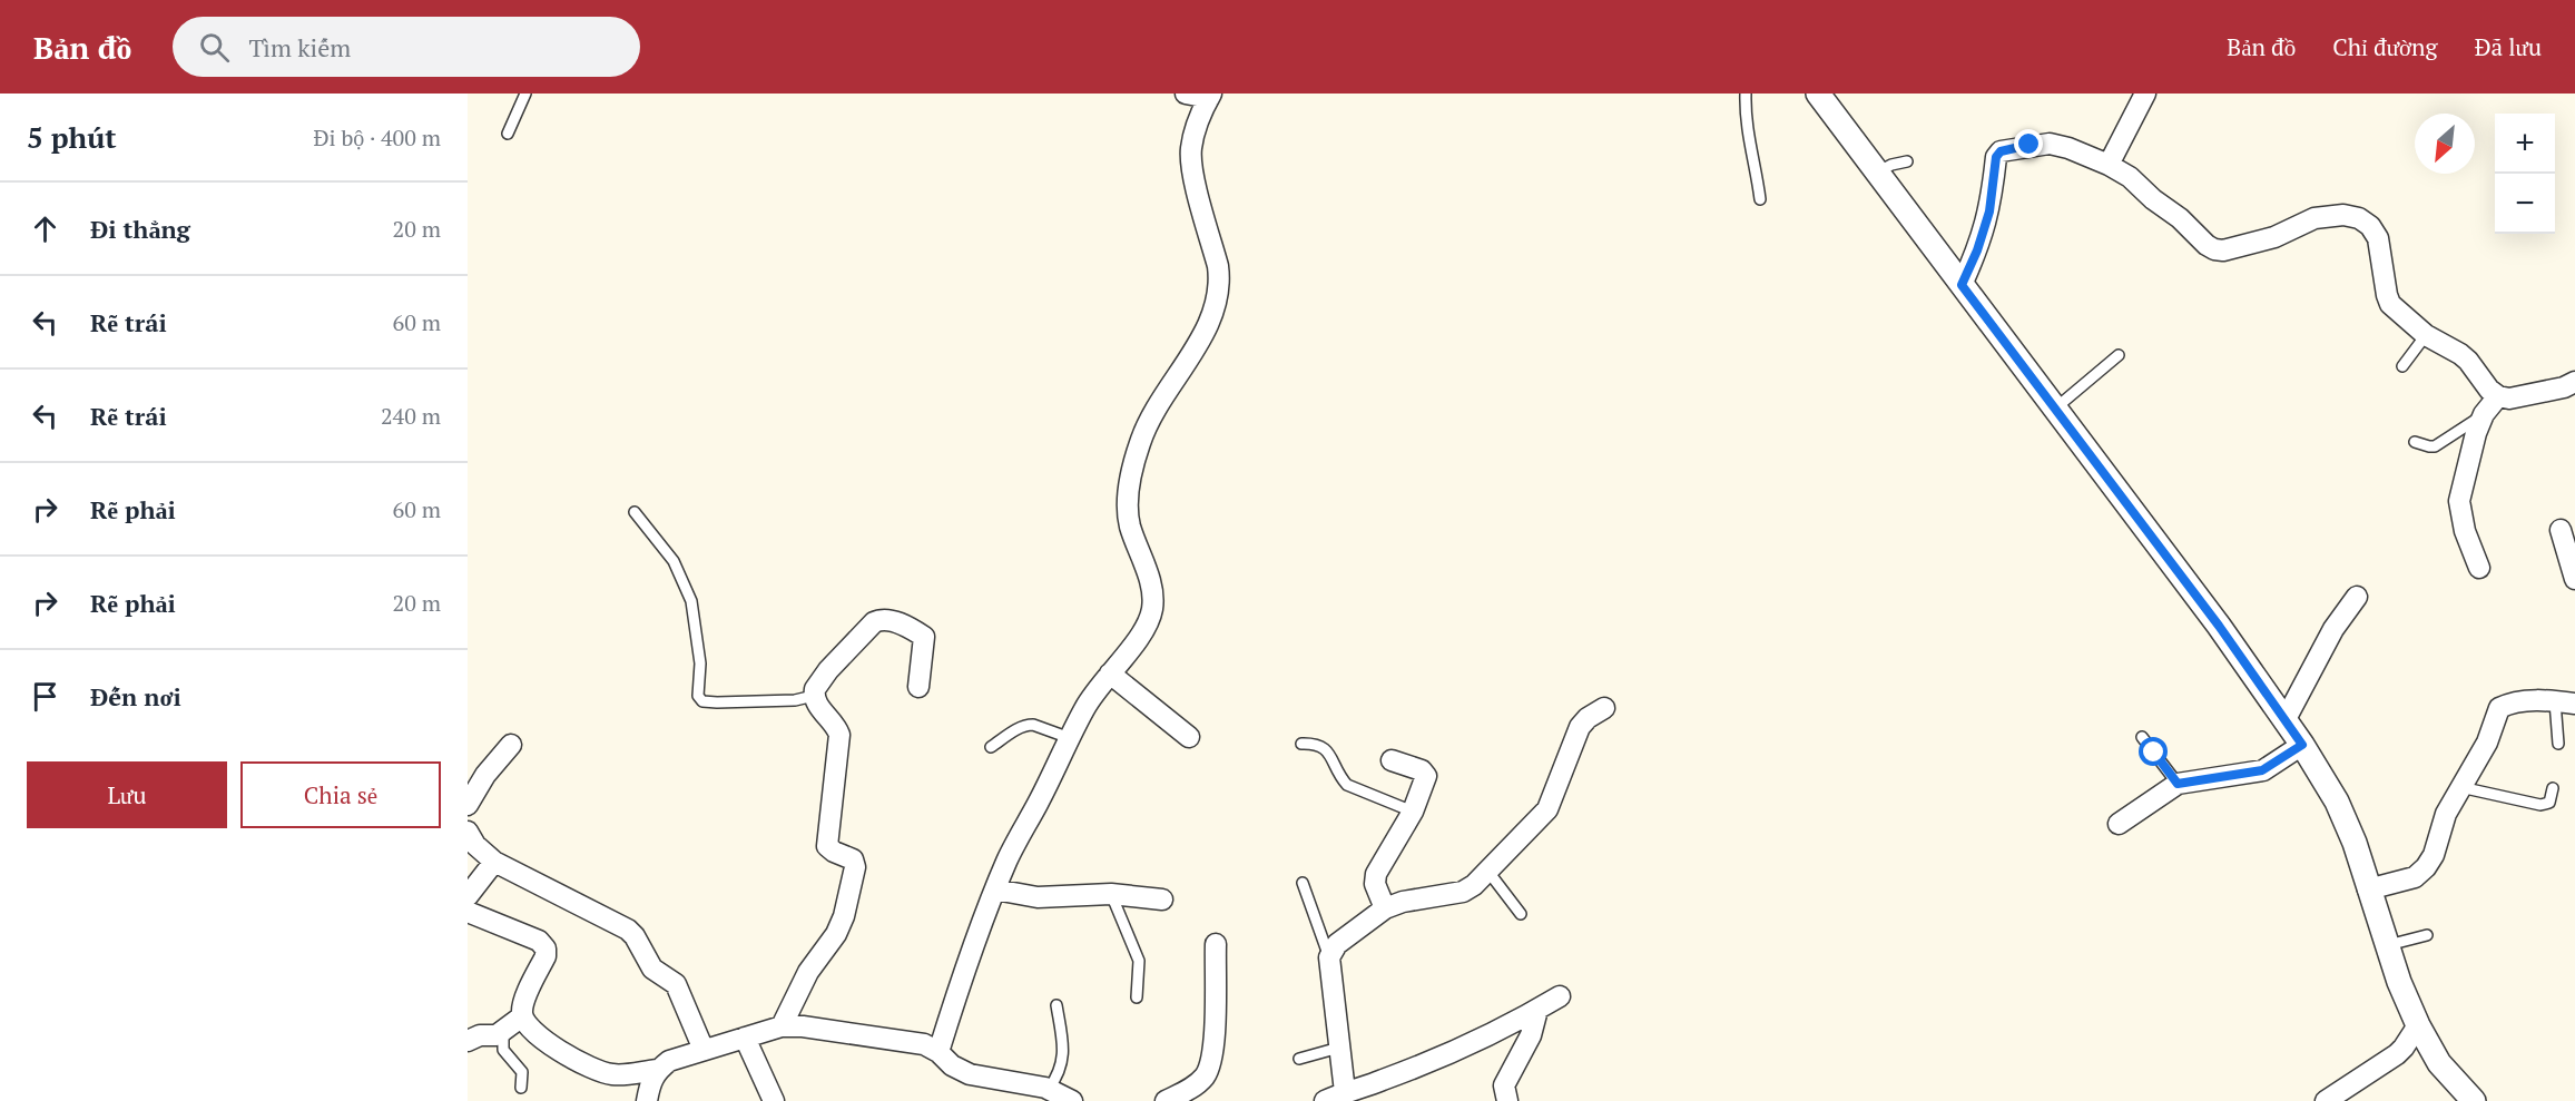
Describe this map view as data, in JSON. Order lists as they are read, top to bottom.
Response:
{
  "north": "bottom left",
  "page": {
    "header": "Bản đồ",
    "search": "Tìm kiếm",
    "nav": ["Bản đồ", "Chỉ đường", "Đã lưu"],
    "heading": ["5 phút", "Đi bộ · 400 m"],
    "map_buttons": ["+", "−"],
    "list": [
      ["Đi thẳng", "20 m"],
      ["Rẽ trái", "60 m"],
      ["Rẽ trái", "240 m"],
      ["Rẽ phải", "60 m"],
      ["Rẽ phải", "20 m"],
      "Đến nơi"
    ],
    "buttons": ["Lưu", "Chia sẻ"]
  }
}
